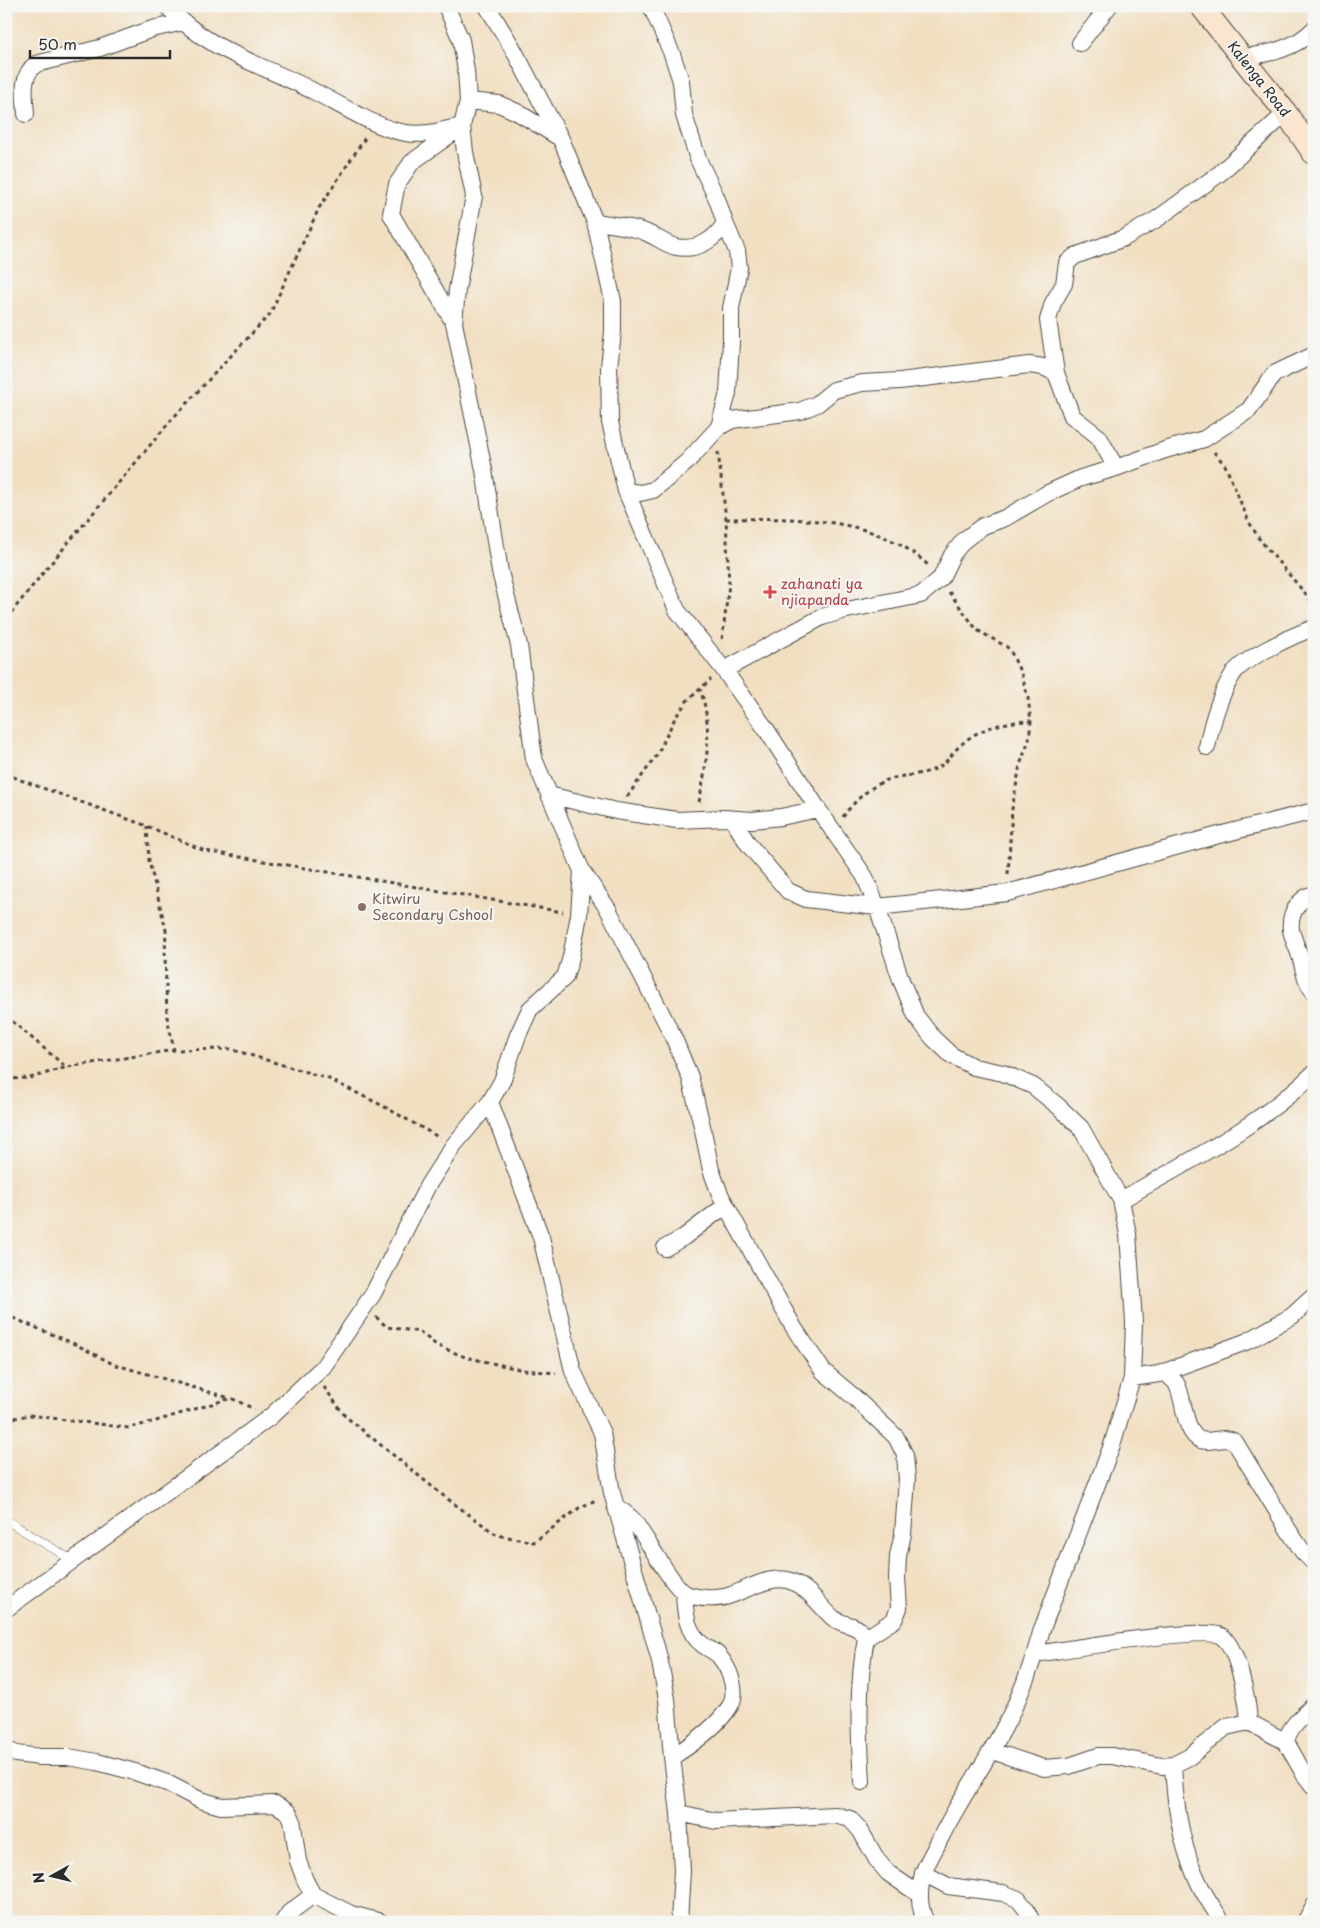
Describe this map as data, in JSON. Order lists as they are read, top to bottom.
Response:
{
  "streets": {
    "main road": ["Kalenga Road"]
  },
  "places": {
    "health": ["zahanati ya njiapanda"],
    "other": ["Kitwiru Secondary Cshool"]
  },
  "scale_bar": "50 m",
  "north": "left"
}
